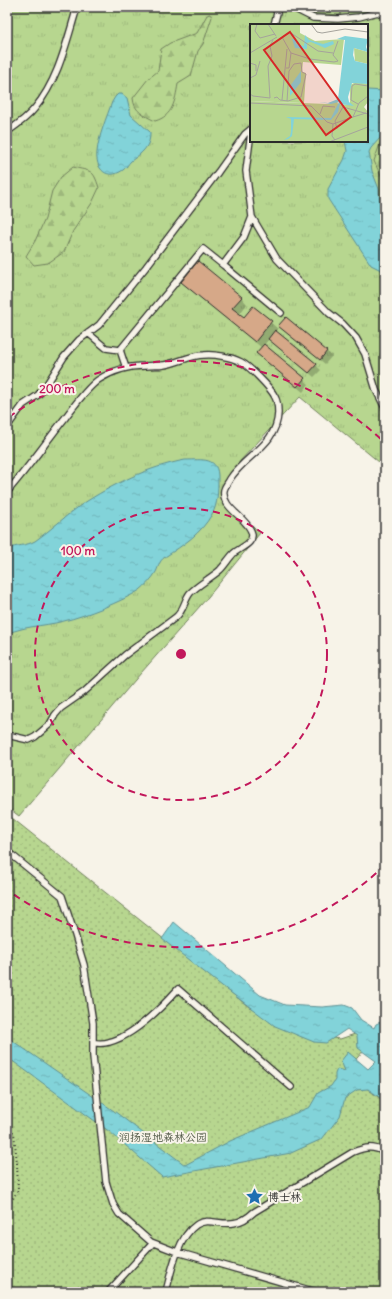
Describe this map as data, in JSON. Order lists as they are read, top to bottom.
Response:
{
  "parks": ["润扬湿地森林公园"],
  "places": {
    "place": ["博士林"]
  },
  "rings": ["200 m", "100 m"]
}
